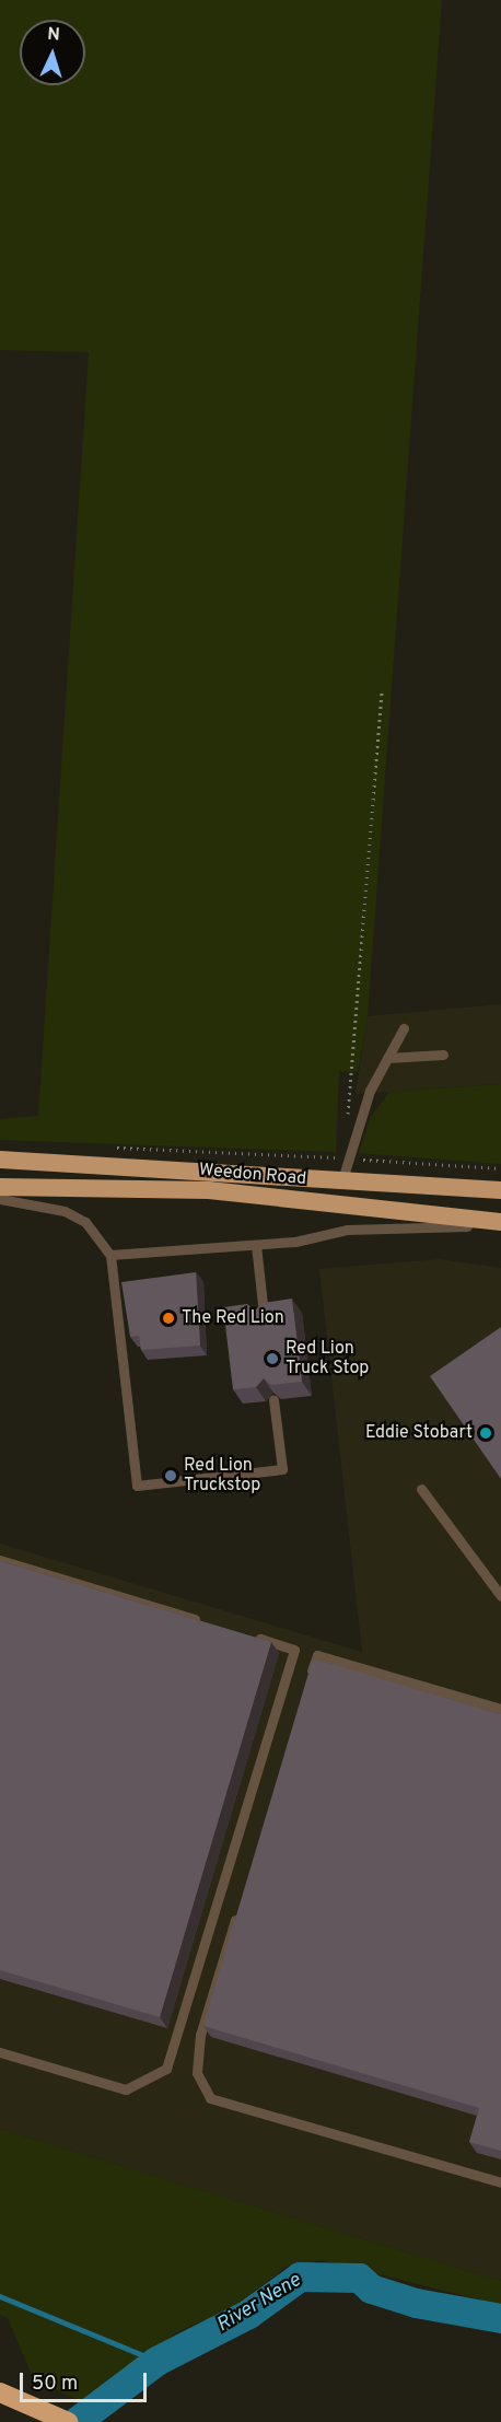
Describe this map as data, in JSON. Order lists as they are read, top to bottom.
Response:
{
  "streets": {
    "highway": ["Weedon Road"]
  },
  "water": ["River Nene"],
  "places": [
    "The Red Lion",
    "Red Lion Truck Stop",
    "Eddie Stobart",
    "Red Lion Truckstop"
  ],
  "scale_bar": "50 m",
  "north": "top"
}
